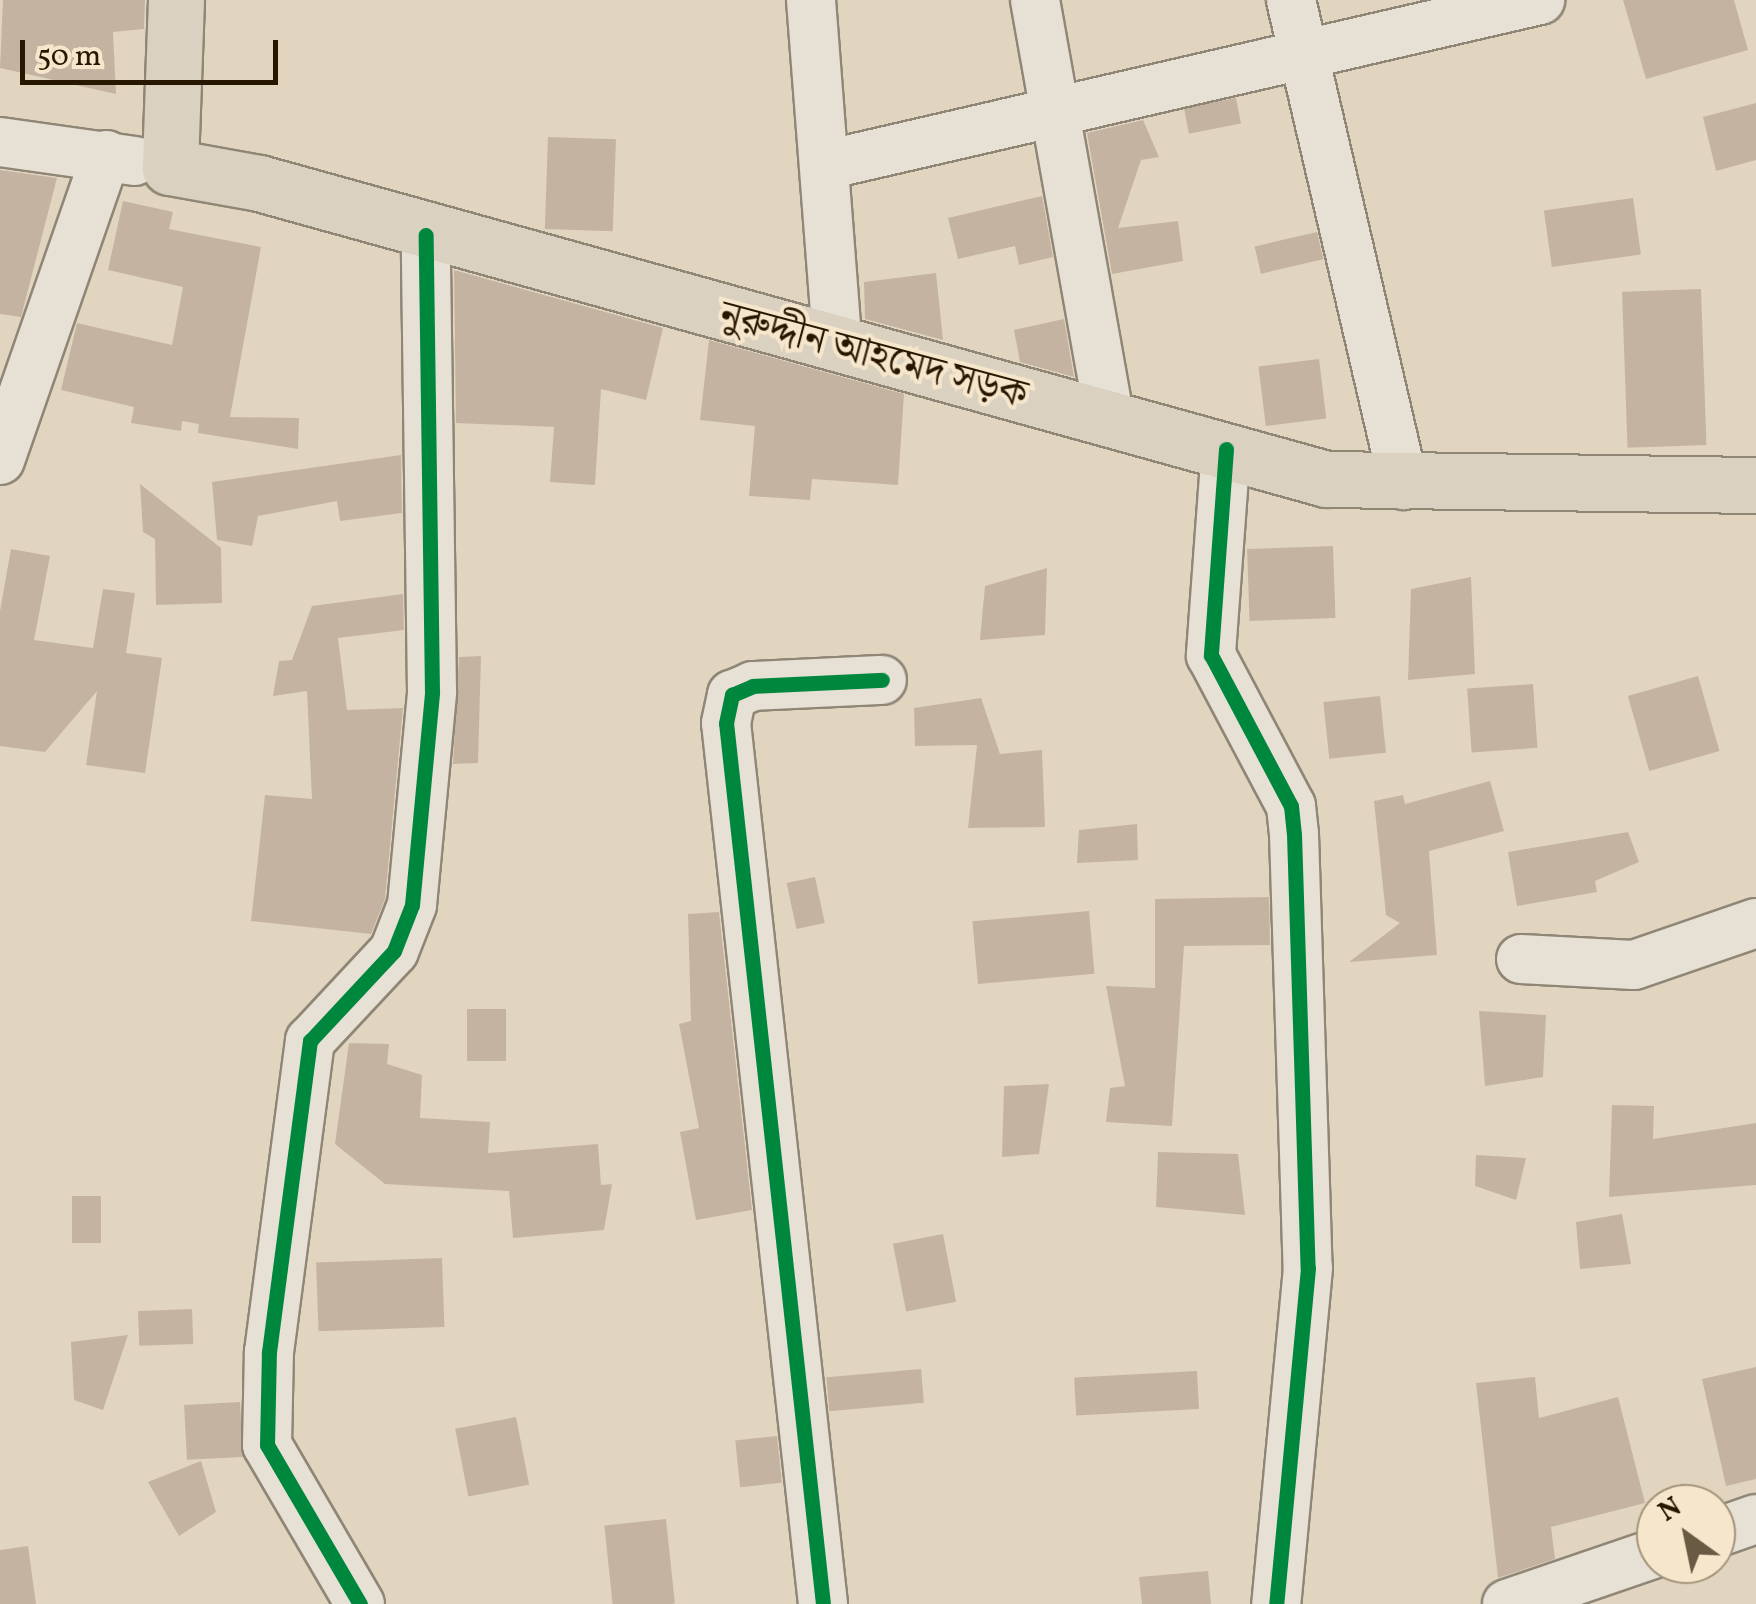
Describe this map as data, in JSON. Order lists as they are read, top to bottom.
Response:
{
  "streets": {
    "main road": ["নুরুদ্দীন আহমেদ সড়ক"]
  },
  "scale_bar": "50 m",
  "north": "top left"
}
